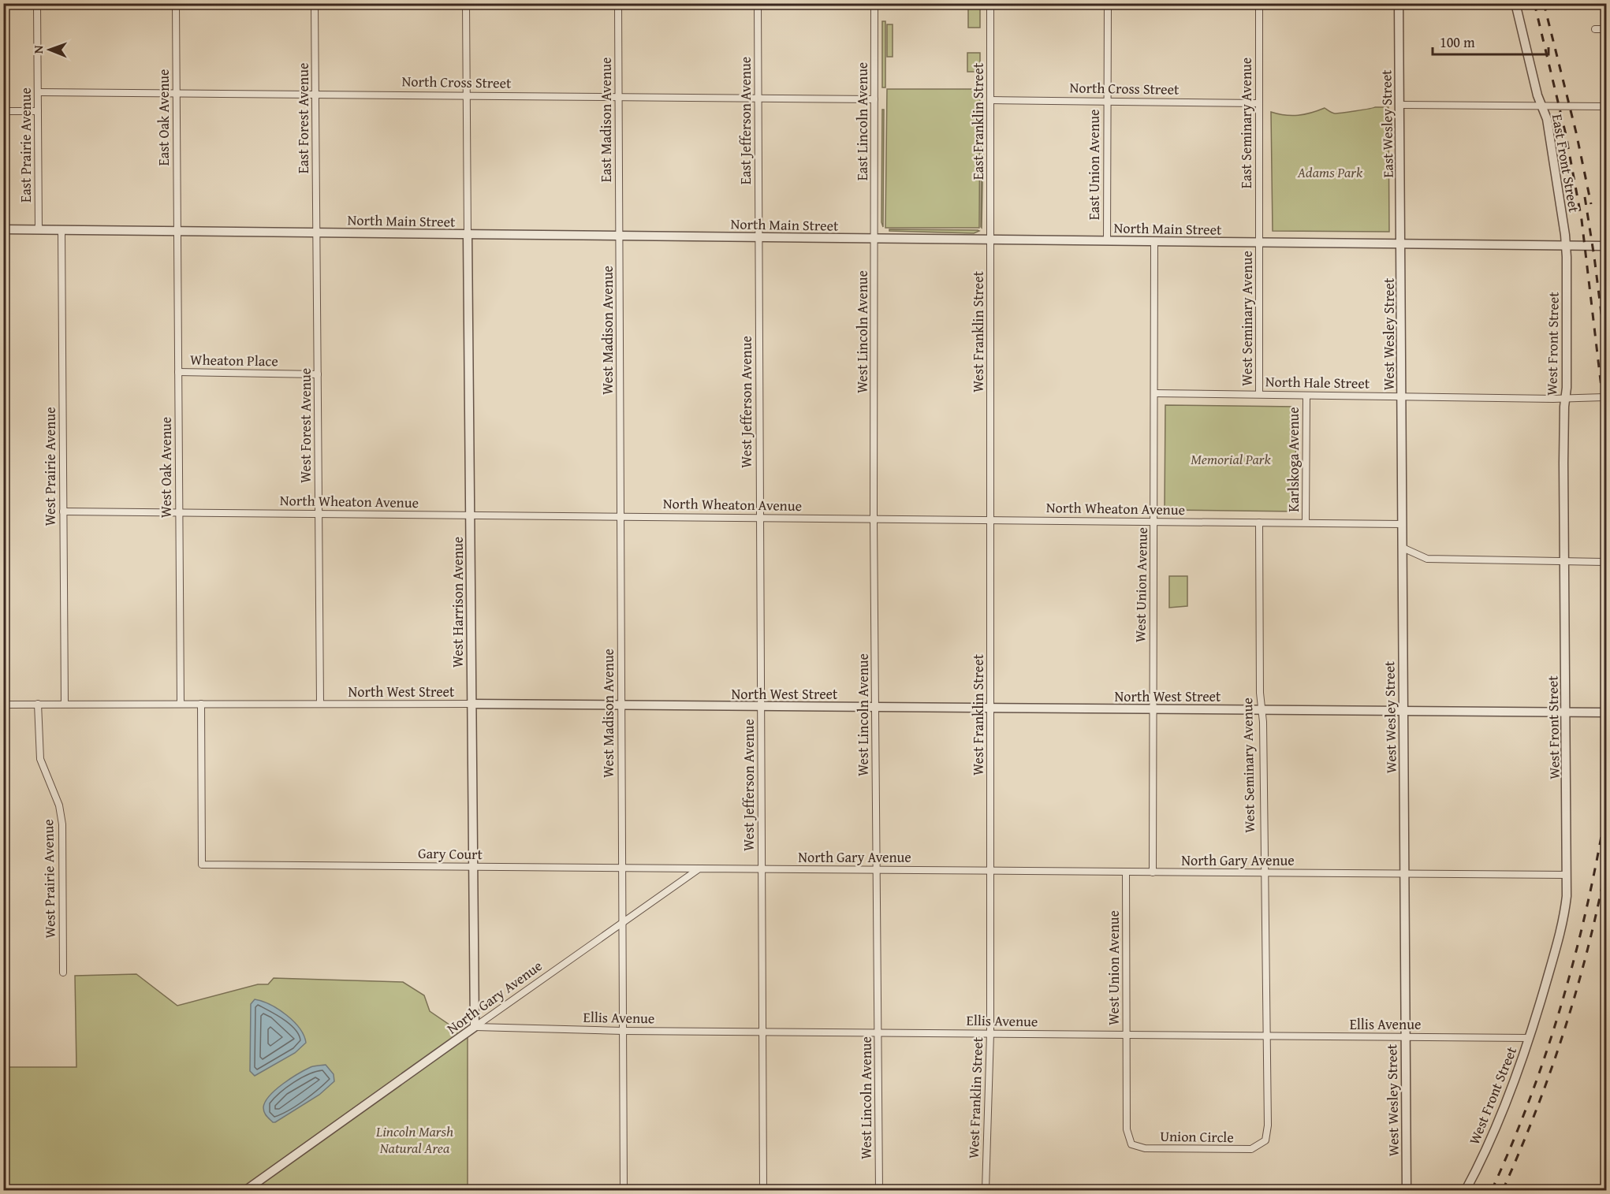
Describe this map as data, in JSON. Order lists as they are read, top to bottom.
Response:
{
  "streets": {
    "street": [
      "North Cross Street",
      "East Oak Avenue",
      "East Forest Avenue",
      "East Madison Avenue",
      "East Jefferson Avenue",
      "East Lincoln Avenue",
      "East Franklin Street",
      "East Seminary Avenue",
      "East Wesley Street",
      "East Prairie Avenue",
      "East Front Street",
      "East Union Avenue",
      "North Main Street",
      "West Seminary Avenue",
      "West Madison Avenue",
      "West Lincoln Avenue",
      "West Franklin Street",
      "West Wesley Street",
      "West Front Street",
      "Wheaton Place",
      "North Hale Street",
      "West Jefferson Avenue",
      "West Forest Avenue",
      "Karlskoga Avenue",
      "West Prairie Avenue",
      "West Oak Avenue",
      "North Wheaton Avenue",
      "West Union Avenue",
      "West Harrison Avenue",
      "North West Street",
      "Gary Court",
      "North Gary Avenue",
      "Ellis Avenue",
      "Union Circle"
    ]
  },
  "crossings": [
    ["North Cross Street", "East Oak Avenue"],
    ["North Cross Street", "East Forest Avenue"],
    ["North Cross Street", "East Madison Avenue"],
    ["North Cross Street", "East Jefferson Avenue"],
    ["North Cross Street", "East Lincoln Avenue"],
    ["North Cross Street", "East Franklin Street"],
    ["North Cross Street", "East Seminary Avenue"],
    ["North Cross Street", "East Prairie Avenue"],
    ["North Cross Street", "East Union Avenue"],
    ["East Oak Avenue", "North Main Street"],
    ["East Oak Avenue", "West Oak Avenue"],
    ["East Forest Avenue", "North Main Street"],
    ["East Forest Avenue", "West Forest Avenue"],
    ["East Madison Avenue", "North Main Street"],
    ["East Madison Avenue", "West Madison Avenue"],
    ["East Jefferson Avenue", "North Main Street"],
    ["East Jefferson Avenue", "West Jefferson Avenue"],
    ["East Lincoln Avenue", "North Main Street"],
    ["East Lincoln Avenue", "West Lincoln Avenue"],
    ["East Franklin Street", "North Main Street"],
    ["East Franklin Street", "West Franklin Street"],
    ["East Seminary Avenue", "North Main Street"],
    ["East Seminary Avenue", "West Seminary Avenue"],
    ["East Wesley Street", "North Main Street"],
    ["East Wesley Street", "West Wesley Street"],
    ["East Prairie Avenue", "North Main Street"],
    ["East Front Street", "North Main Street"],
    ["East Front Street", "West Front Street"],
    ["East Union Avenue", "North Main Street"],
    ["North Main Street", "West Seminary Avenue"],
    ["North Main Street", "West Madison Avenue"],
    ["North Main Street", "West Lincoln Avenue"],
    ["North Main Street", "West Franklin Street"],
    ["North Main Street", "West Wesley Street"],
    ["North Main Street", "West Front Street"],
    ["North Main Street", "West Jefferson Avenue"],
    ["North Main Street", "West Forest Avenue"],
    ["North Main Street", "West Prairie Avenue"],
    ["North Main Street", "West Oak Avenue"],
    ["North Main Street", "West Union Avenue"],
    ["North Main Street", "West Harrison Avenue"],
    ["West Seminary Avenue", "North Hale Street"],
    ["West Seminary Avenue", "North Wheaton Avenue"],
    ["West Seminary Avenue", "North West Street"],
    ["West Seminary Avenue", "North Gary Avenue"],
    ["West Seminary Avenue", "Ellis Avenue"],
    ["West Seminary Avenue", "Union Circle"],
    ["West Madison Avenue", "North Wheaton Avenue"],
    ["West Madison Avenue", "North West Street"],
    ["West Madison Avenue", "Gary Court"],
    ["West Madison Avenue", "North Gary Avenue"],
    ["West Madison Avenue", "Ellis Avenue"],
    ["West Lincoln Avenue", "North Wheaton Avenue"],
    ["West Lincoln Avenue", "North West Street"],
    ["West Lincoln Avenue", "North Gary Avenue"],
    ["West Lincoln Avenue", "Ellis Avenue"],
    ["West Franklin Street", "North Wheaton Avenue"],
    ["West Franklin Street", "North West Street"],
    ["West Franklin Street", "North Gary Avenue"],
    ["West Franklin Street", "Ellis Avenue"],
    ["West Wesley Street", "North Hale Street"],
    ["West Wesley Street", "North Wheaton Avenue"],
    ["West Wesley Street", "North West Street"],
    ["West Wesley Street", "North Gary Avenue"],
    ["West Wesley Street", "Ellis Avenue"],
    ["West Front Street", "North Hale Street"],
    ["West Front Street", "North West Street"],
    ["West Front Street", "North Gary Avenue"],
    ["West Front Street", "Ellis Avenue"],
    ["Wheaton Place", "West Forest Avenue"],
    ["Wheaton Place", "West Oak Avenue"],
    ["North Hale Street", "Karlskoga Avenue"],
    ["North Hale Street", "West Union Avenue"],
    ["West Jefferson Avenue", "North Wheaton Avenue"],
    ["West Jefferson Avenue", "North West Street"],
    ["West Jefferson Avenue", "North Gary Avenue"],
    ["West Jefferson Avenue", "Ellis Avenue"],
    ["West Forest Avenue", "North Wheaton Avenue"],
    ["West Forest Avenue", "North West Street"],
    ["Karlskoga Avenue", "North Wheaton Avenue"],
    ["West Prairie Avenue", "North Wheaton Avenue"],
    ["West Prairie Avenue", "North West Street"],
    ["West Oak Avenue", "North Wheaton Avenue"],
    ["West Oak Avenue", "North West Street"],
    ["North Wheaton Avenue", "West Union Avenue"],
    ["North Wheaton Avenue", "West Harrison Avenue"],
    ["West Union Avenue", "North West Street"],
    ["West Union Avenue", "North Gary Avenue"],
    ["West Union Avenue", "Ellis Avenue"],
    ["West Union Avenue", "Union Circle"],
    ["West Harrison Avenue", "North West Street"],
    ["West Harrison Avenue", "Gary Court"],
    ["West Harrison Avenue", "North Gary Avenue"],
    ["West Harrison Avenue", "Ellis Avenue"],
    ["North West Street", "Gary Court"],
    ["Gary Court", "North Gary Avenue"],
    ["North Gary Avenue", "Ellis Avenue"],
    ["Ellis Avenue", "Union Circle"]
  ],
  "parks": ["Adams Park", "Memorial Park", "Lincoln Marsh Natural Area"],
  "scale_bar": "100 m",
  "north": "left"
}
